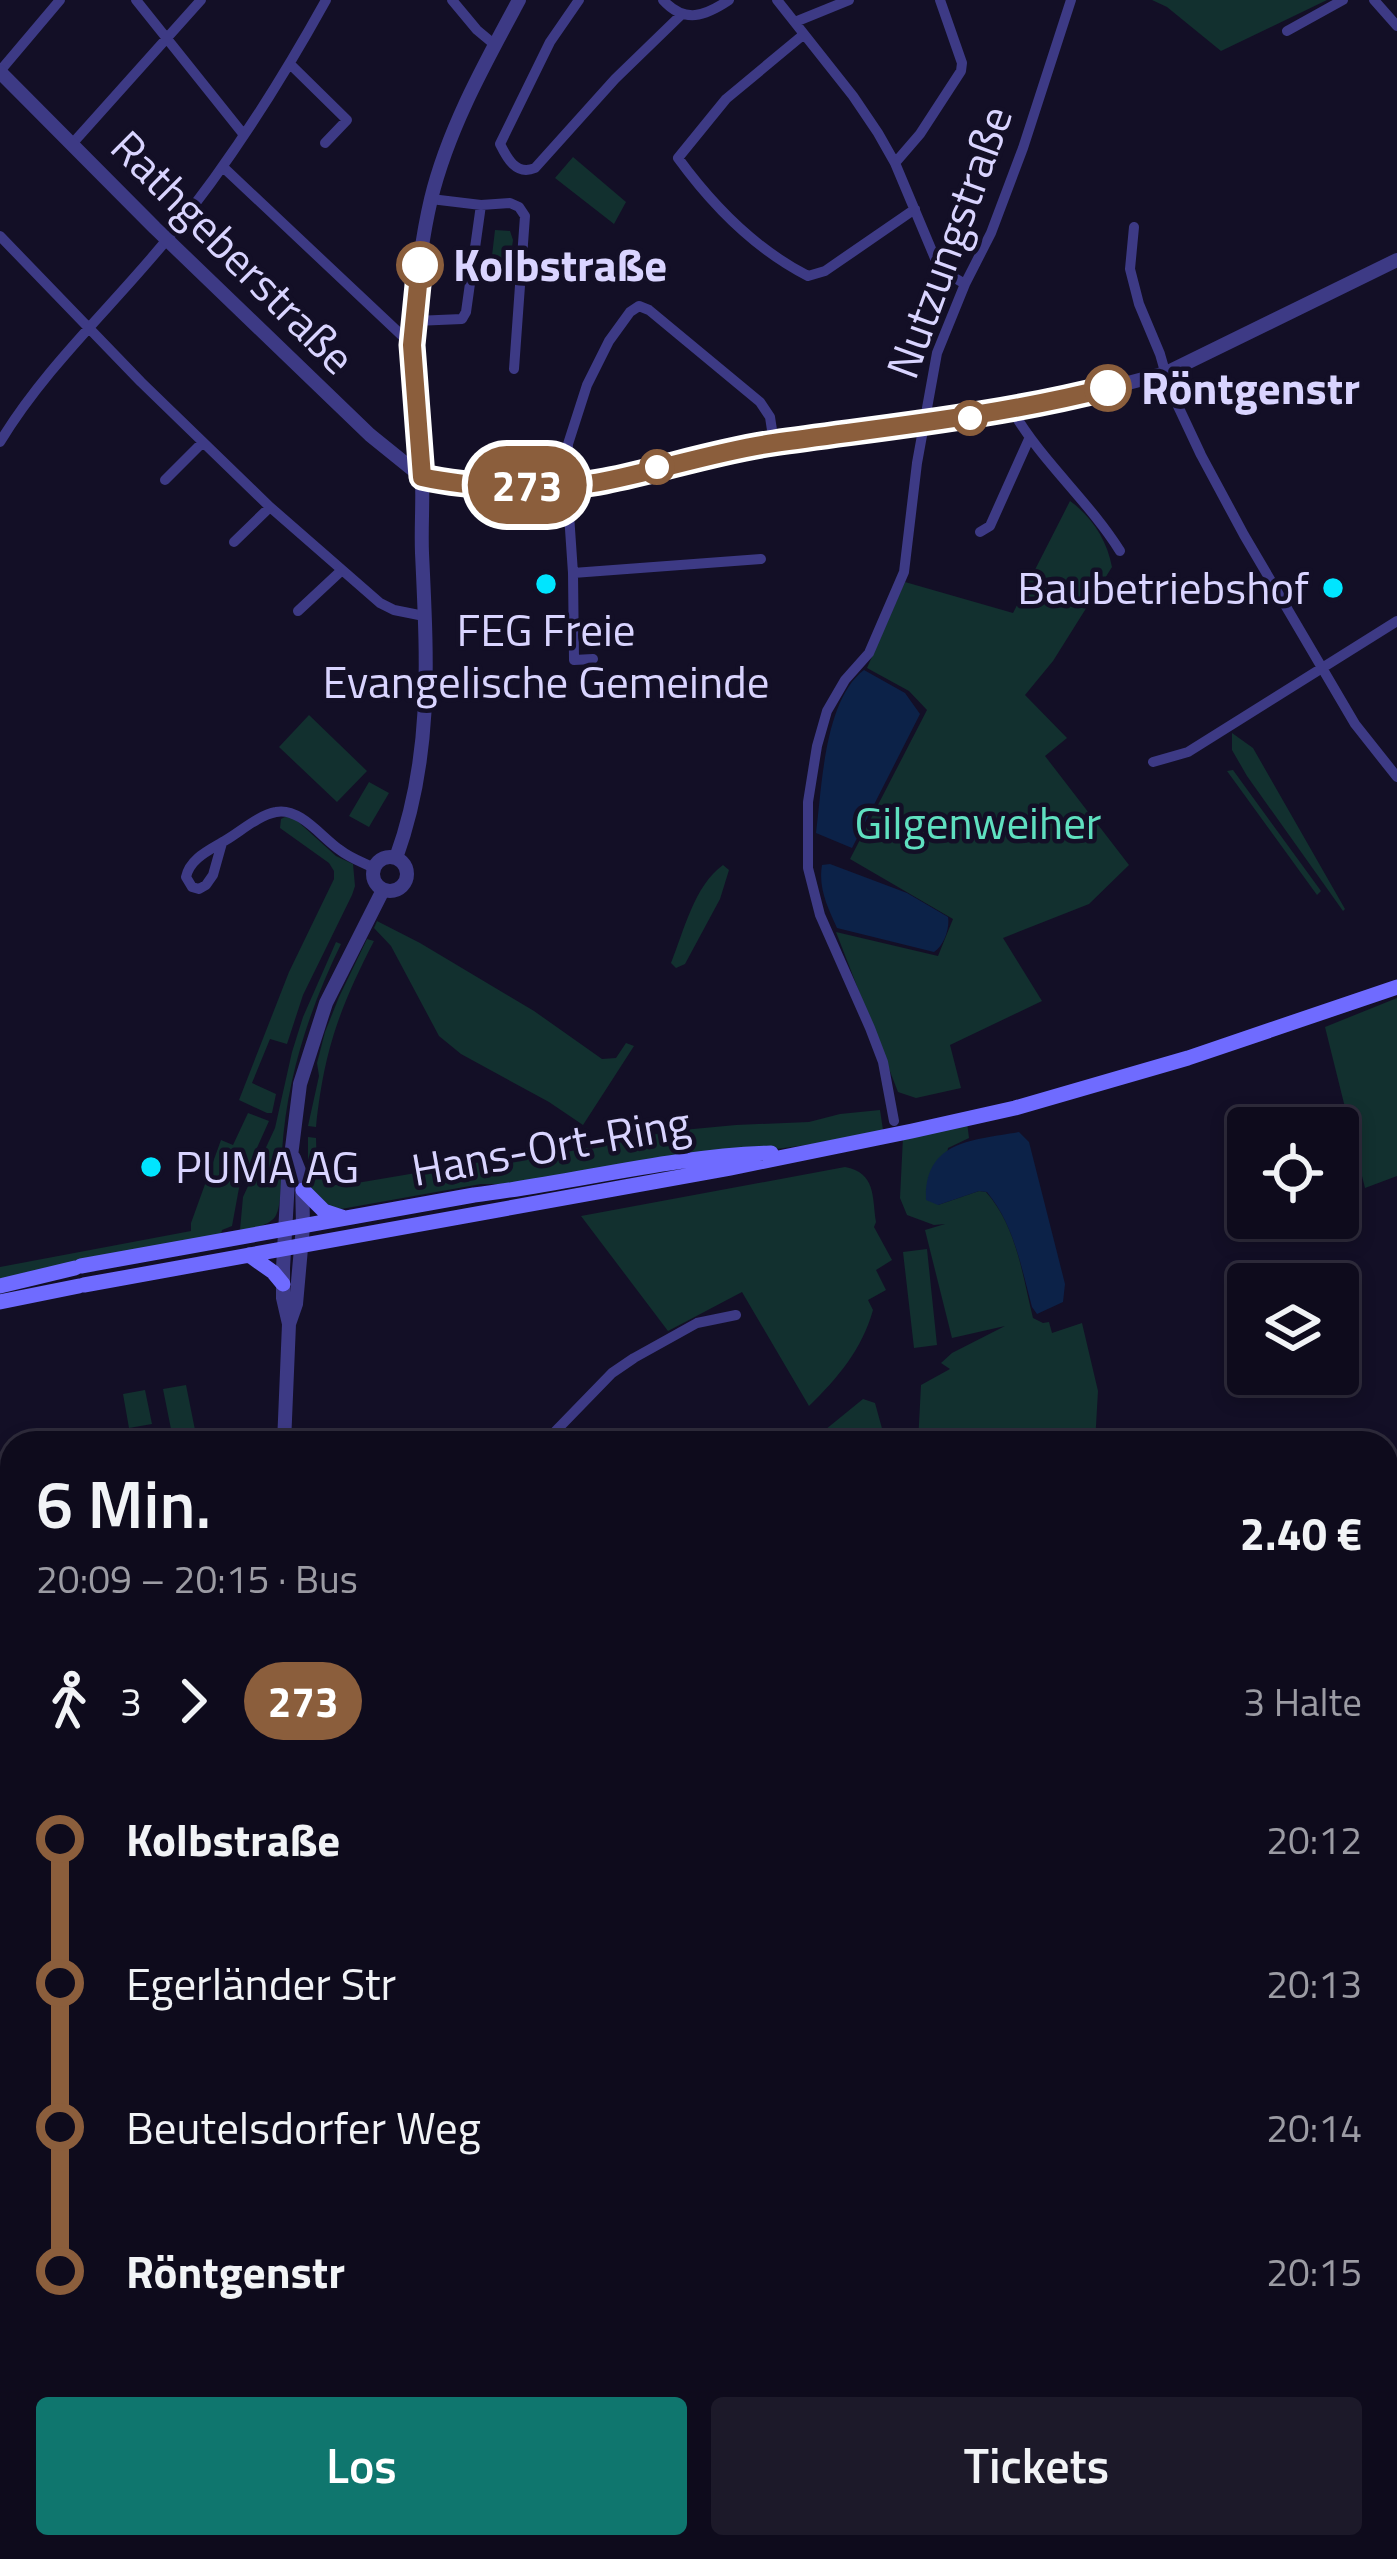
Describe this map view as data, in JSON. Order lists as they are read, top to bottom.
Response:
{
  "streets": {
    "main road": ["Hans-Ort-Ring"],
    "street": ["Nutzungstraße", "Rathgeberstraße"]
  },
  "parks": ["Gilgenweiher"],
  "places": [
    "Kolbstraße",
    "Röntgenstr",
    "FEG Freie Evangelische Gemeinde",
    "Baubetriebshof",
    "PUMA AG"
  ],
  "lines": ["bus line 273"],
  "page": {
    "on_map": "273",
    "heading": ["6 Min.", "20:09 – 20:15 · Bus", "2.40 €"],
    "legs": ["3", "273", "3 Halte"],
    "list": [
      {
        "name": "Kolbstraße",
        "value": "20:12"
      },
      {
        "name": "Egerländer Str",
        "value": "20:13"
      },
      {
        "name": "Beutelsdorfer Weg",
        "value": "20:14"
      },
      {
        "name": "Röntgenstr",
        "value": "20:15"
      }
    ],
    "buttons": ["Los", "Tickets"]
  }
}
